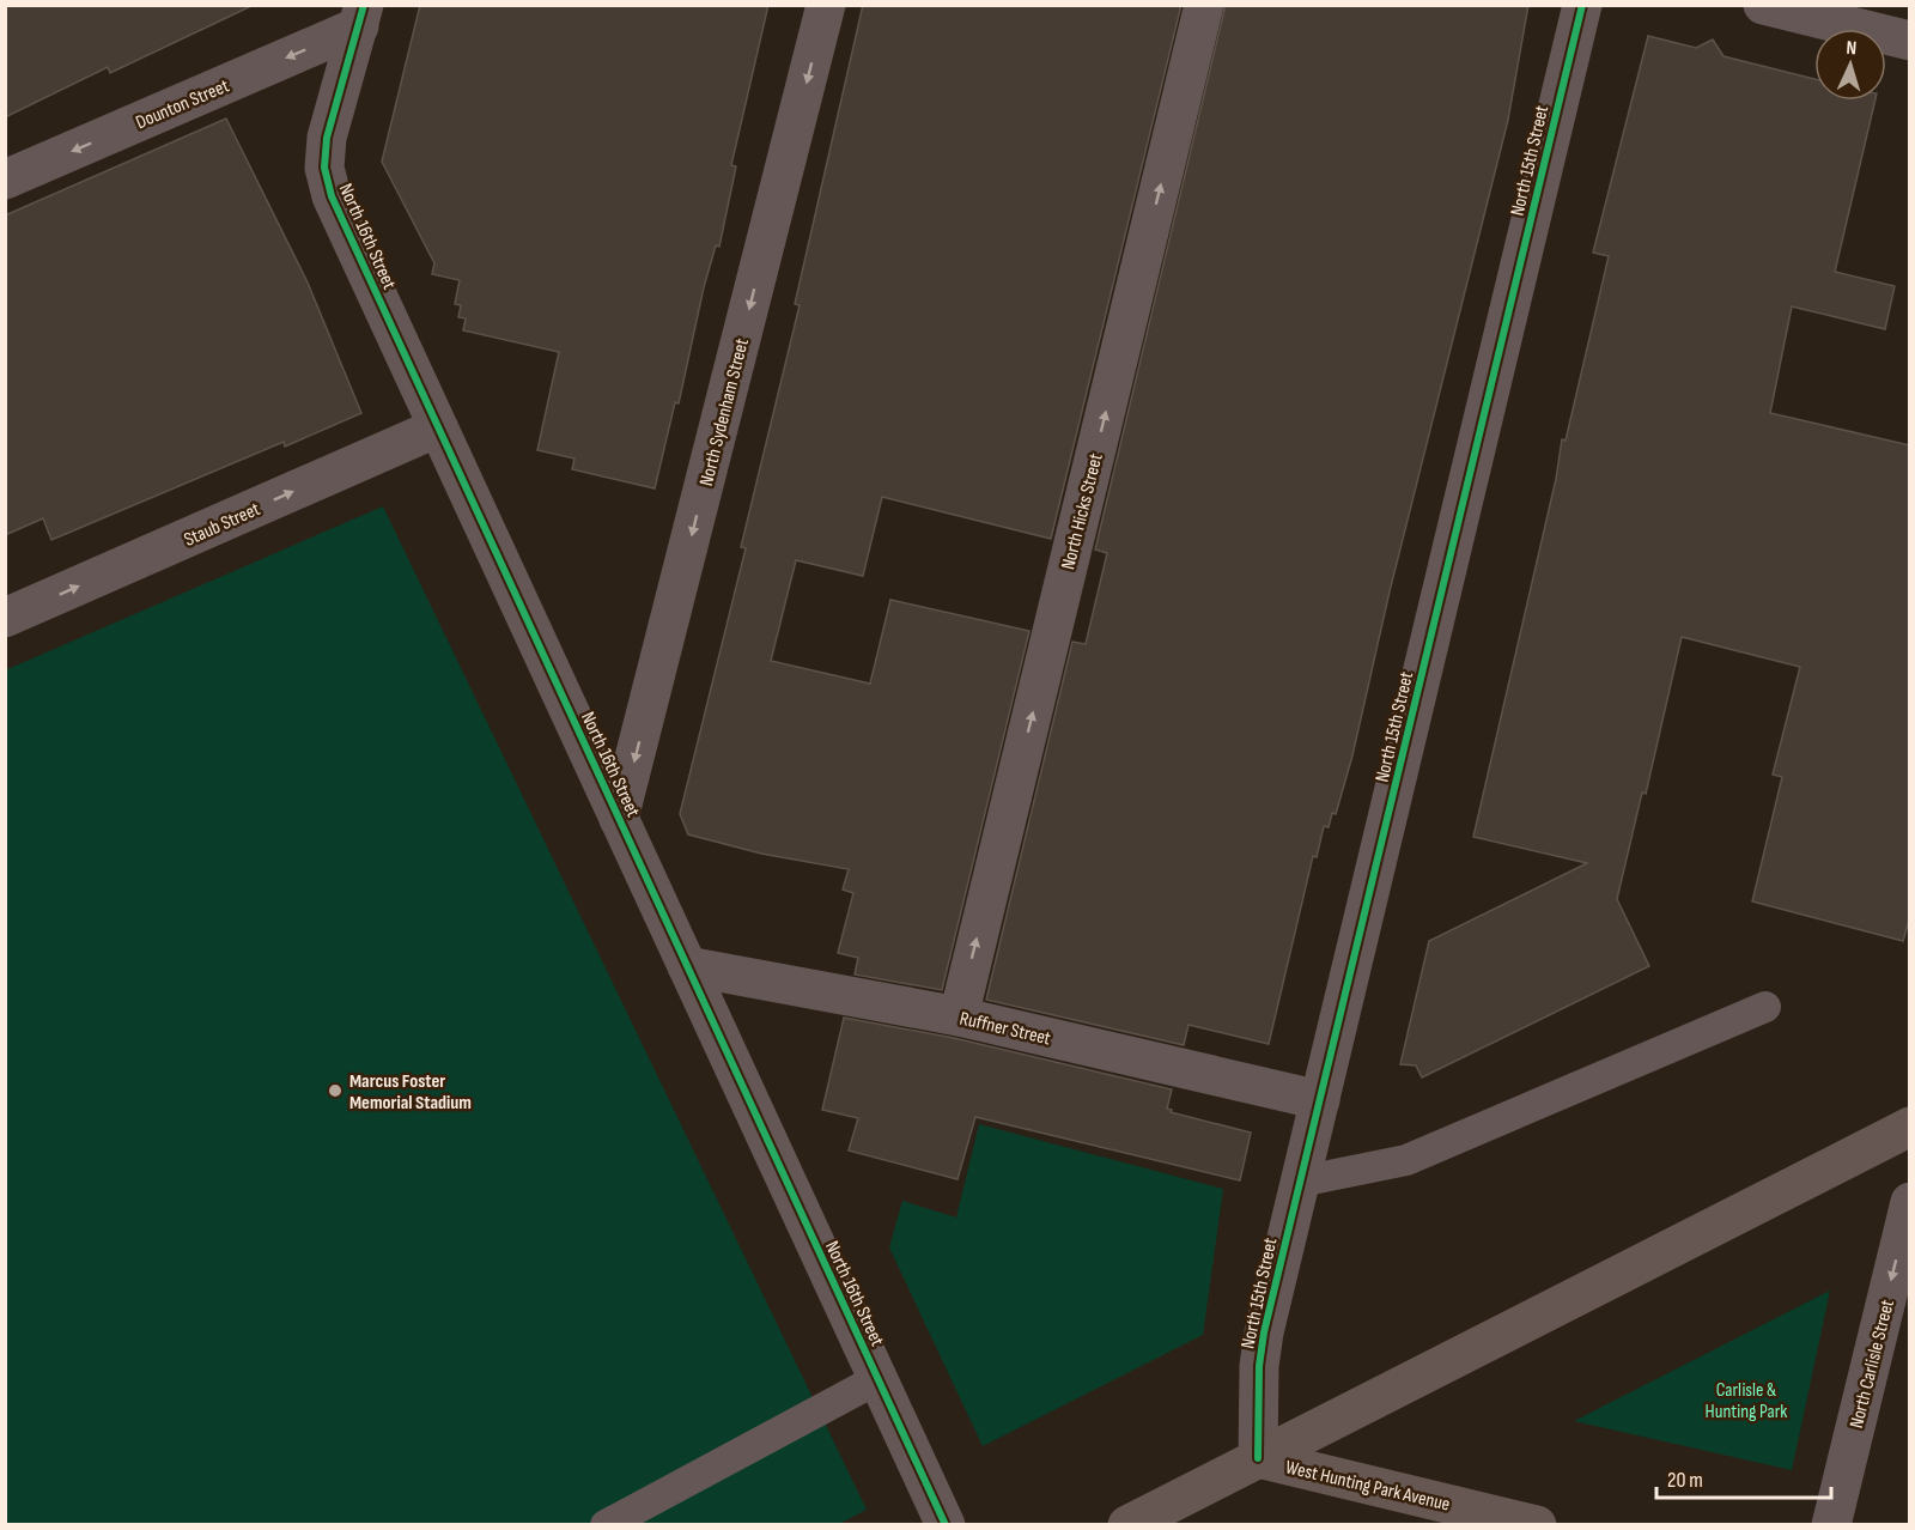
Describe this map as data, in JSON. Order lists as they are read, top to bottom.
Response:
{
  "streets": {
    "main road": ["West Hunting Park Avenue"],
    "street": [
      "Dounton Street",
      "North 15th Street",
      "North 16th Street",
      "North Sydenham Street",
      "North Hicks Street",
      "Staub Street",
      "Ruffner Street",
      "North Carlisle Street"
    ]
  },
  "crossings": [
    ["Dounton Street", "North 16th Street"],
    ["North 15th Street", "Ruffner Street"],
    ["North 15th Street", "West Hunting Park Avenue"],
    ["North 16th Street", "North Sydenham Street"],
    ["North 16th Street", "Staub Street"],
    ["North 16th Street", "Ruffner Street"],
    ["North Hicks Street", "Ruffner Street"]
  ],
  "one_way": [
    "Dounton Street",
    "North Sydenham Street",
    "North Hicks Street",
    "Staub Street",
    "North Carlisle Street"
  ],
  "parks": ["Carlisle & Hunting Park"],
  "places": ["Marcus Foster Memorial Stadium"],
  "scale_bar": "20 m",
  "north": "top"
}
